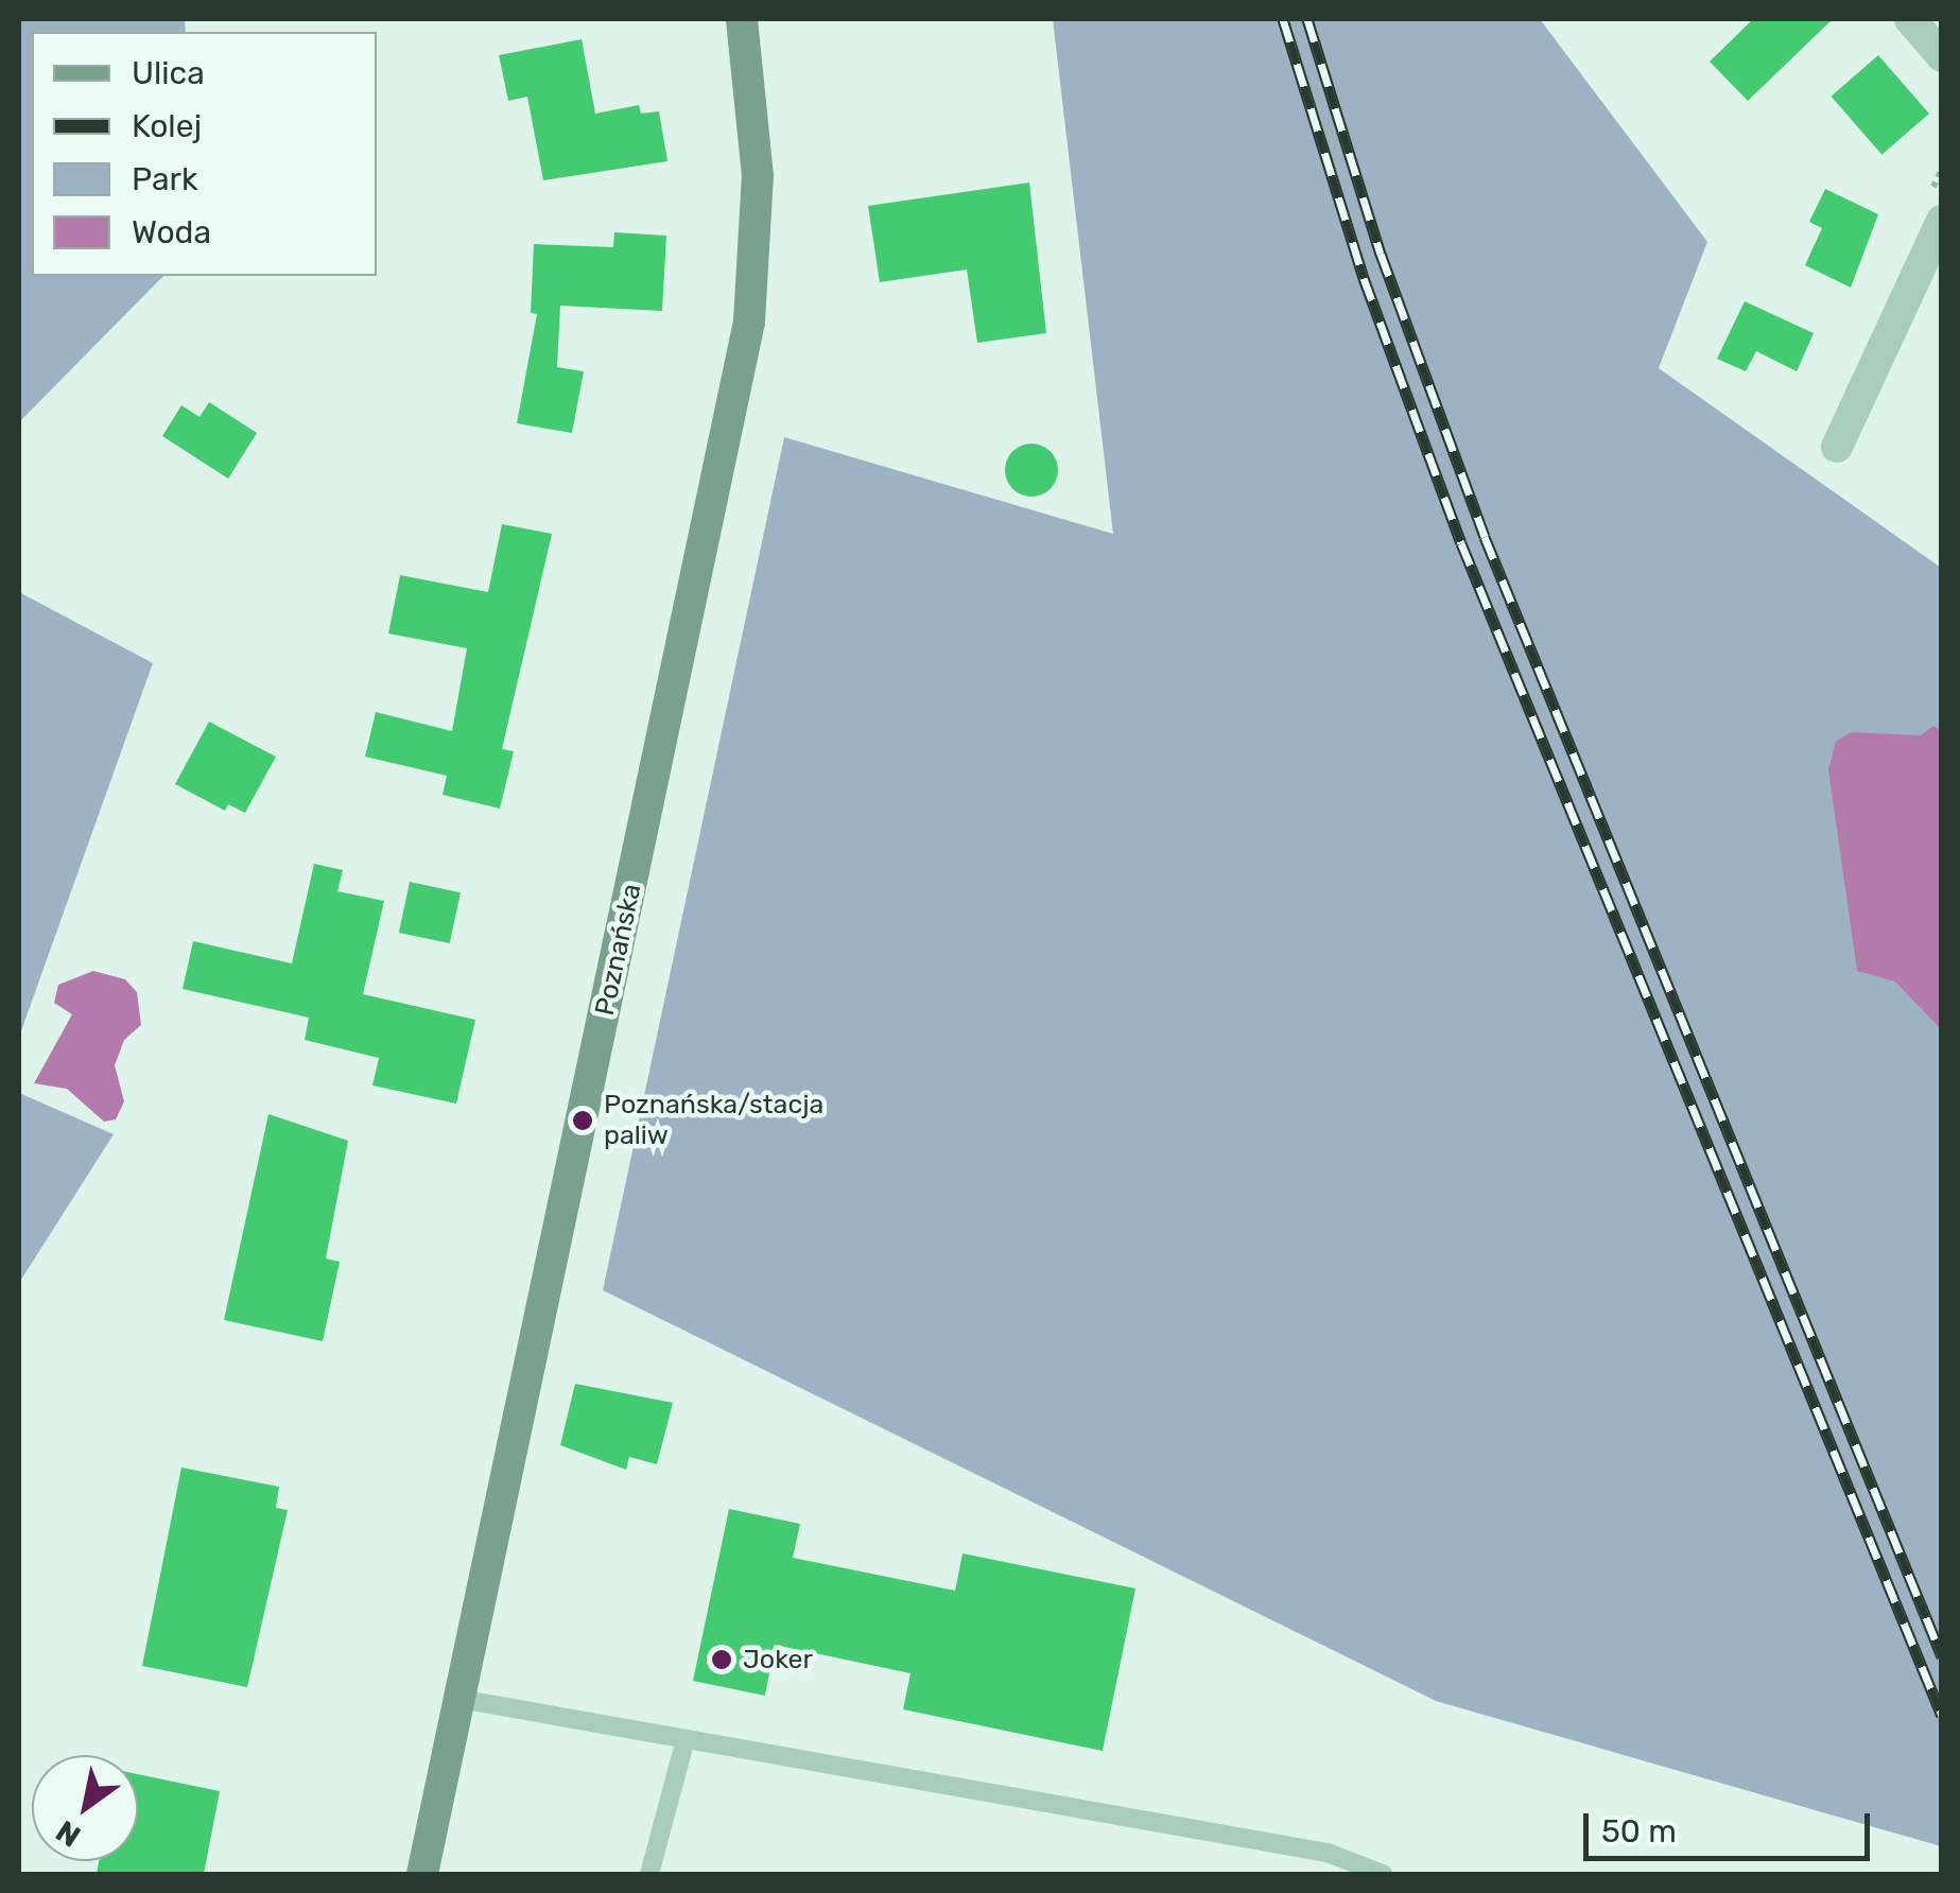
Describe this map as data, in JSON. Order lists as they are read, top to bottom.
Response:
{
  "streets": {
    "street": ["Poznańska"]
  },
  "places": ["Poznańska/stacja paliw", "Joker"],
  "legend": [
    "Ulica",
    "Kolej",
    "Park",
    "Woda"
  ],
  "scale_bar": "50 m",
  "north": "bottom left"
}
